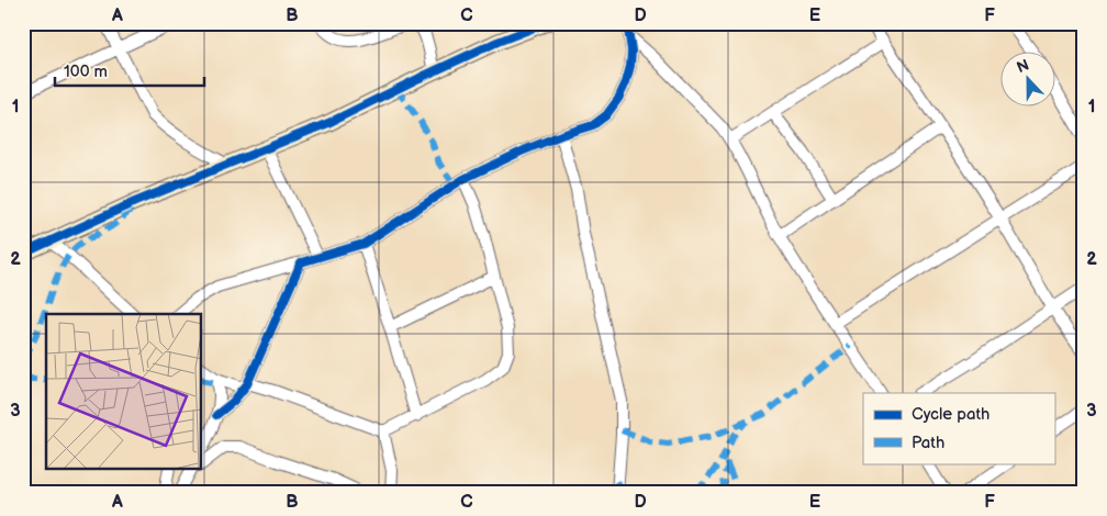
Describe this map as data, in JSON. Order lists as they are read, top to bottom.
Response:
{
  "legend": ["Cycle path", "Path"],
  "scale_bar": "100 m",
  "north": "top",
  "grid": {
    "columns": [
      "A",
      "B",
      "C",
      "D",
      "E",
      "F"
    ],
    "rows": ["1", "2", "3"]
  }
}
